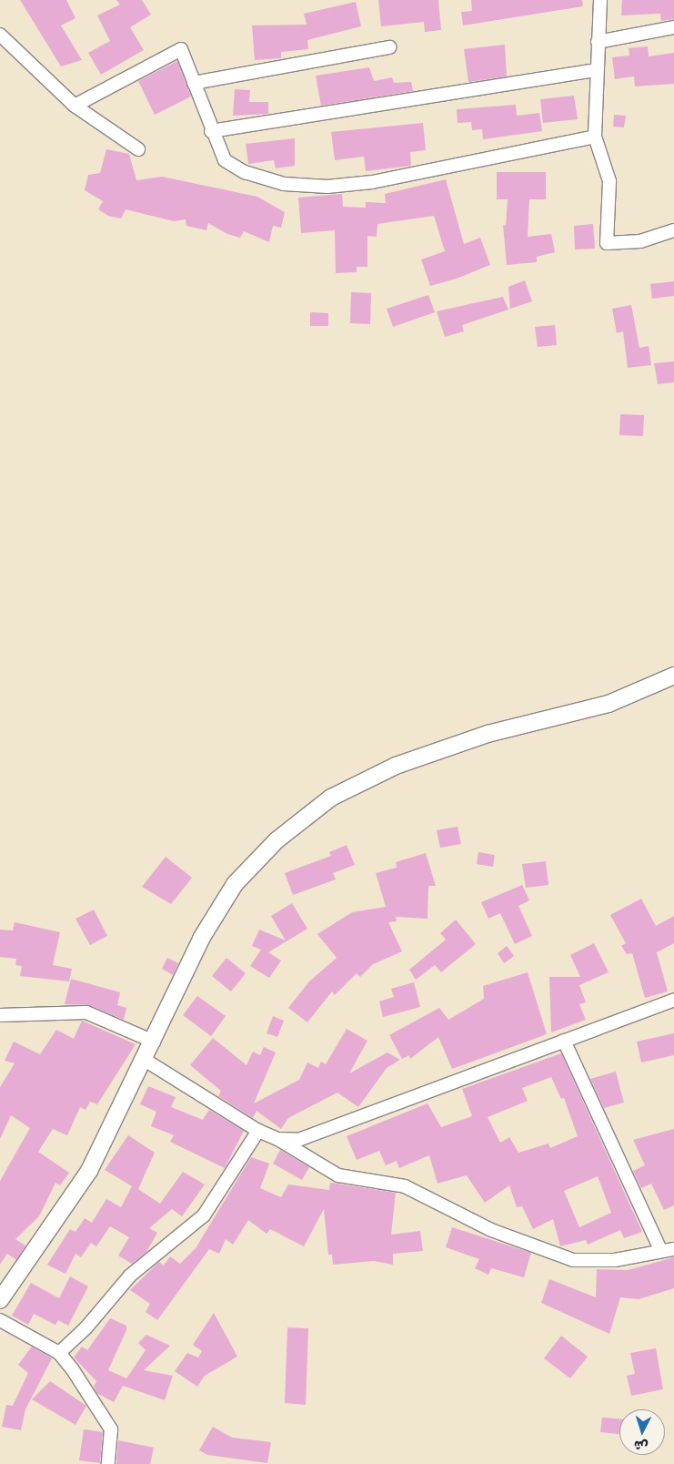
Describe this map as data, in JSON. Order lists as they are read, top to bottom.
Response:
{
  "north": "bottom"
}
